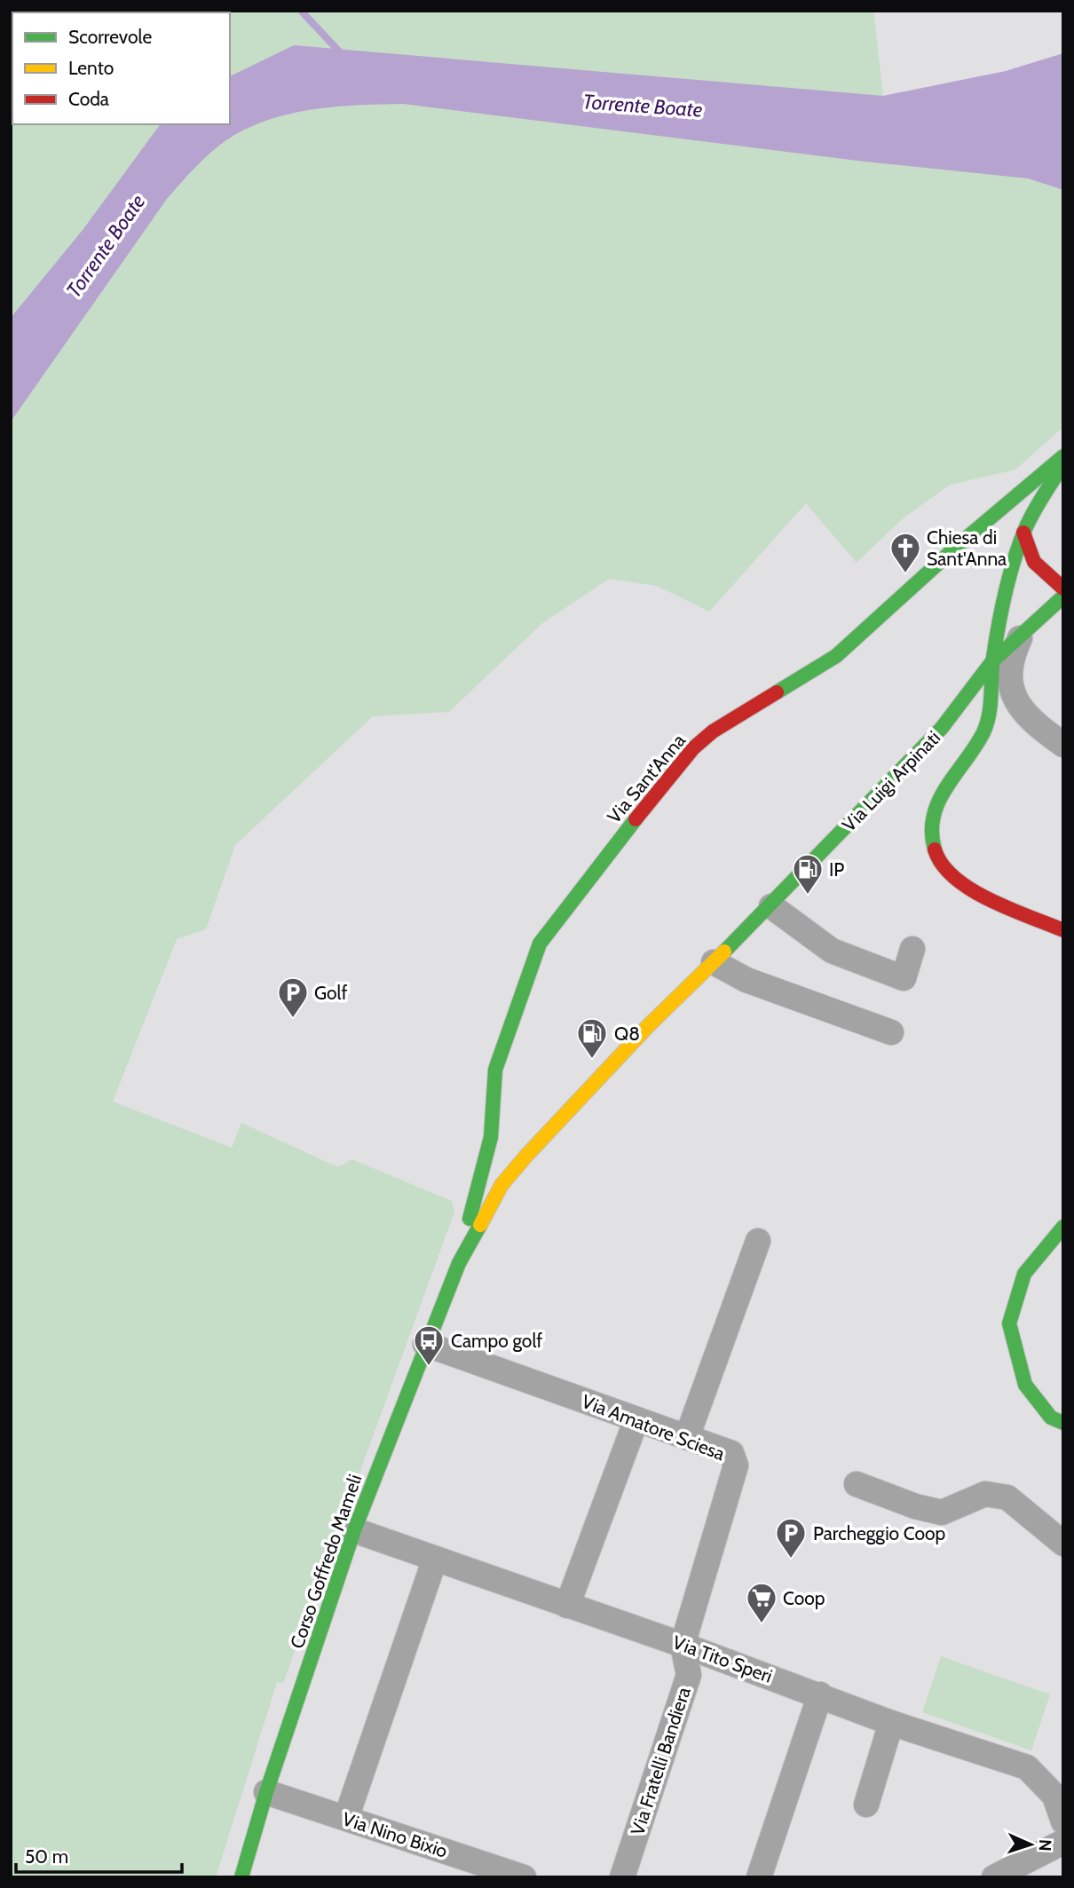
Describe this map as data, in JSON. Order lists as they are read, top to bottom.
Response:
{
  "streets": {
    "main road": ["Via Sant'Anna", "Via Luigi Arpinati", "Corso Goffredo Mameli"],
    "street": [
      "Via Amatore Sciesa",
      "Via Tito Speri",
      "Via Fratelli Bandiera",
      "Via Nino Bixio"
    ]
  },
  "crossings": [
    ["Via Sant'Anna", "Via Luigi Arpinati"],
    ["Via Sant'Anna", "Corso Goffredo Mameli"],
    ["Via Luigi Arpinati", "Corso Goffredo Mameli"],
    ["Via Amatore Sciesa", "Corso Goffredo Mameli"],
    ["Via Amatore Sciesa", "Via Tito Speri"],
    ["Via Amatore Sciesa", "Via Fratelli Bandiera"],
    ["Corso Goffredo Mameli", "Via Tito Speri"],
    ["Corso Goffredo Mameli", "Via Nino Bixio"],
    ["Via Tito Speri", "Via Fratelli Bandiera"]
  ],
  "water": ["Torrente Boate"],
  "places": {
    "church": ["Chiesa di Sant'Anna"],
    "fuel station": ["IP", "Q8"],
    "parking": ["Golf", "Parcheggio Coop"],
    "bus stop": ["Campo golf"],
    "supermarket": ["Coop"]
  },
  "legend": ["Scorrevole", "Lento", "Coda"],
  "scale_bar": "50 m",
  "north": "right"
}
